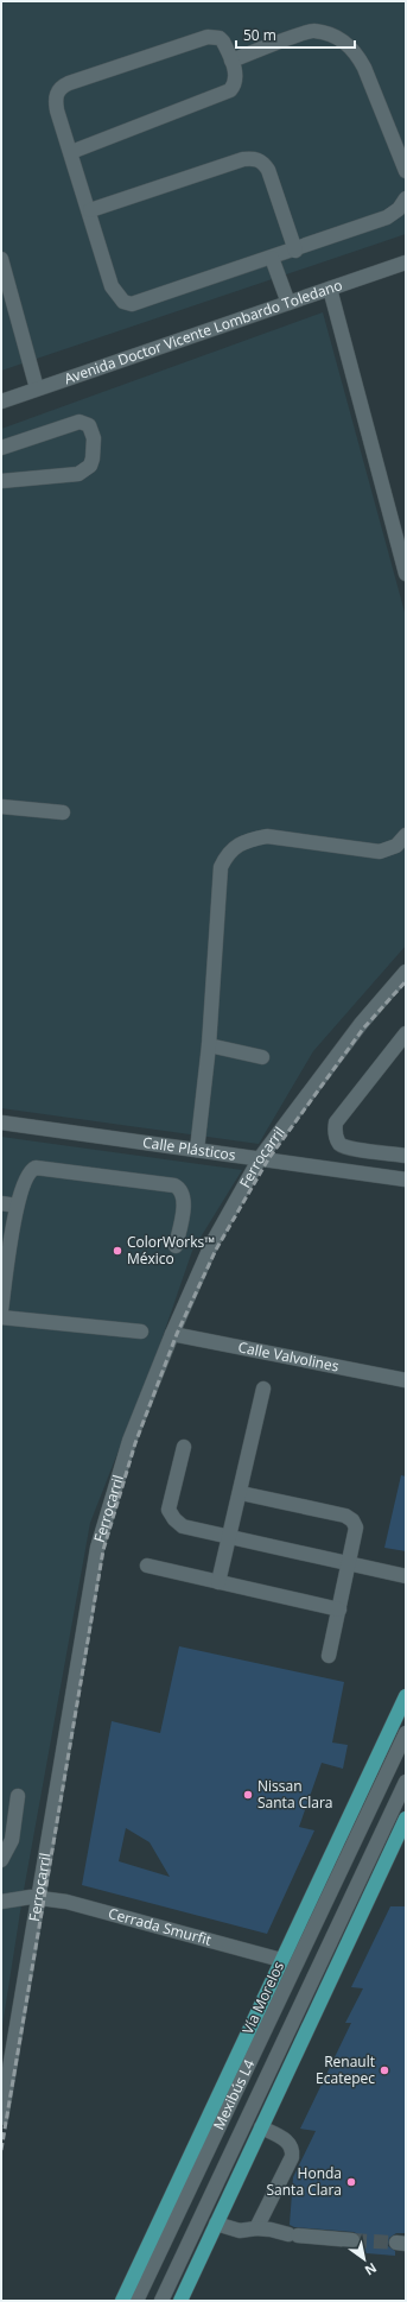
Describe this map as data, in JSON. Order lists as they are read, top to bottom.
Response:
{
  "streets": {
    "main road": ["Vía Morelos"],
    "street": [
      "Avenida Doctor Vicente Lombardo Toledano",
      "Calle Plásticos",
      "Ferrocarril",
      "Calle Valvolines",
      "Cerrada Smurfit",
      "Mexibús L4"
    ]
  },
  "crossings": [
    ["Calle Plásticos", "Ferrocarril"],
    ["Ferrocarril", "Calle Valvolines"],
    ["Ferrocarril", "Cerrada Smurfit"],
    ["Cerrada Smurfit", "Vía Morelos"]
  ],
  "places": [
    "ColorWorks™ México",
    "Nissan Santa Clara",
    "Renault Ecatepec",
    "Honda Santa Clara"
  ],
  "scale_bar": "50 m",
  "north": "bottom right"
}
